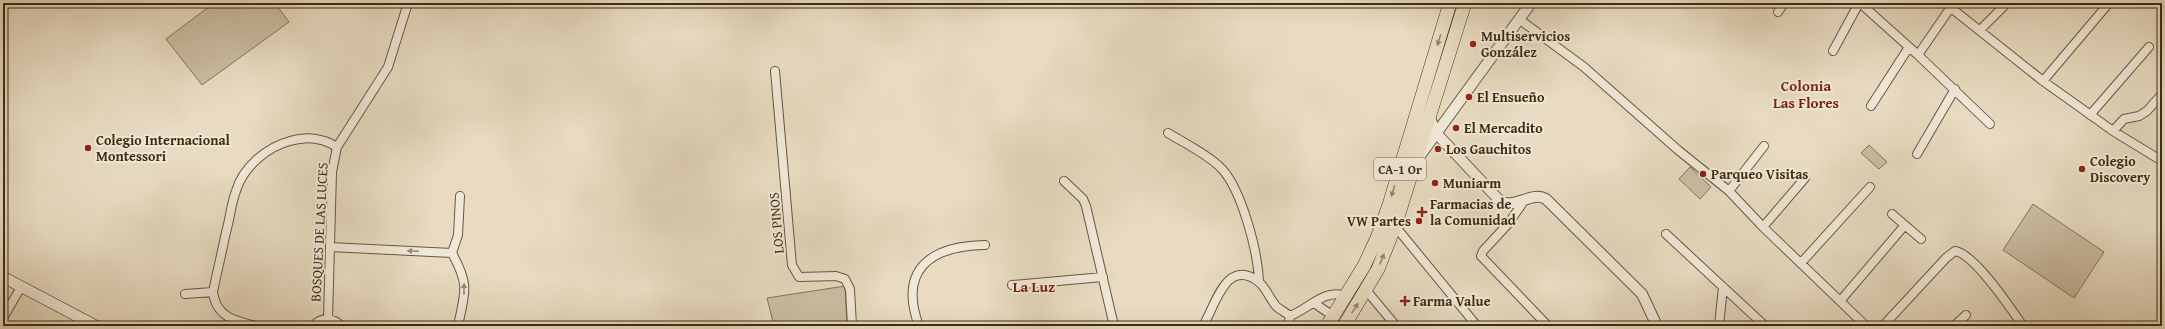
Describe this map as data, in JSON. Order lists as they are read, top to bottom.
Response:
{
  "streets": {
    "highway": ["CA-1 Or"],
    "street": ["LOS PINOS", "BOSQUES DE LAS LUCES"]
  },
  "districts": ["Colonia Las Flores", "La Luz"],
  "places": {
    "other": [
      "Multiservicios González",
      "El Ensueño",
      "El Mercadito",
      "Colegio Internacional Montessori",
      "Los Gauchitos",
      "Colegio Discovery",
      "Parqueo Visitas",
      "Muniarm",
      "VW Partes"
    ],
    "health": ["Farmacias de la Comunidad", "Farma Value"]
  }
}
